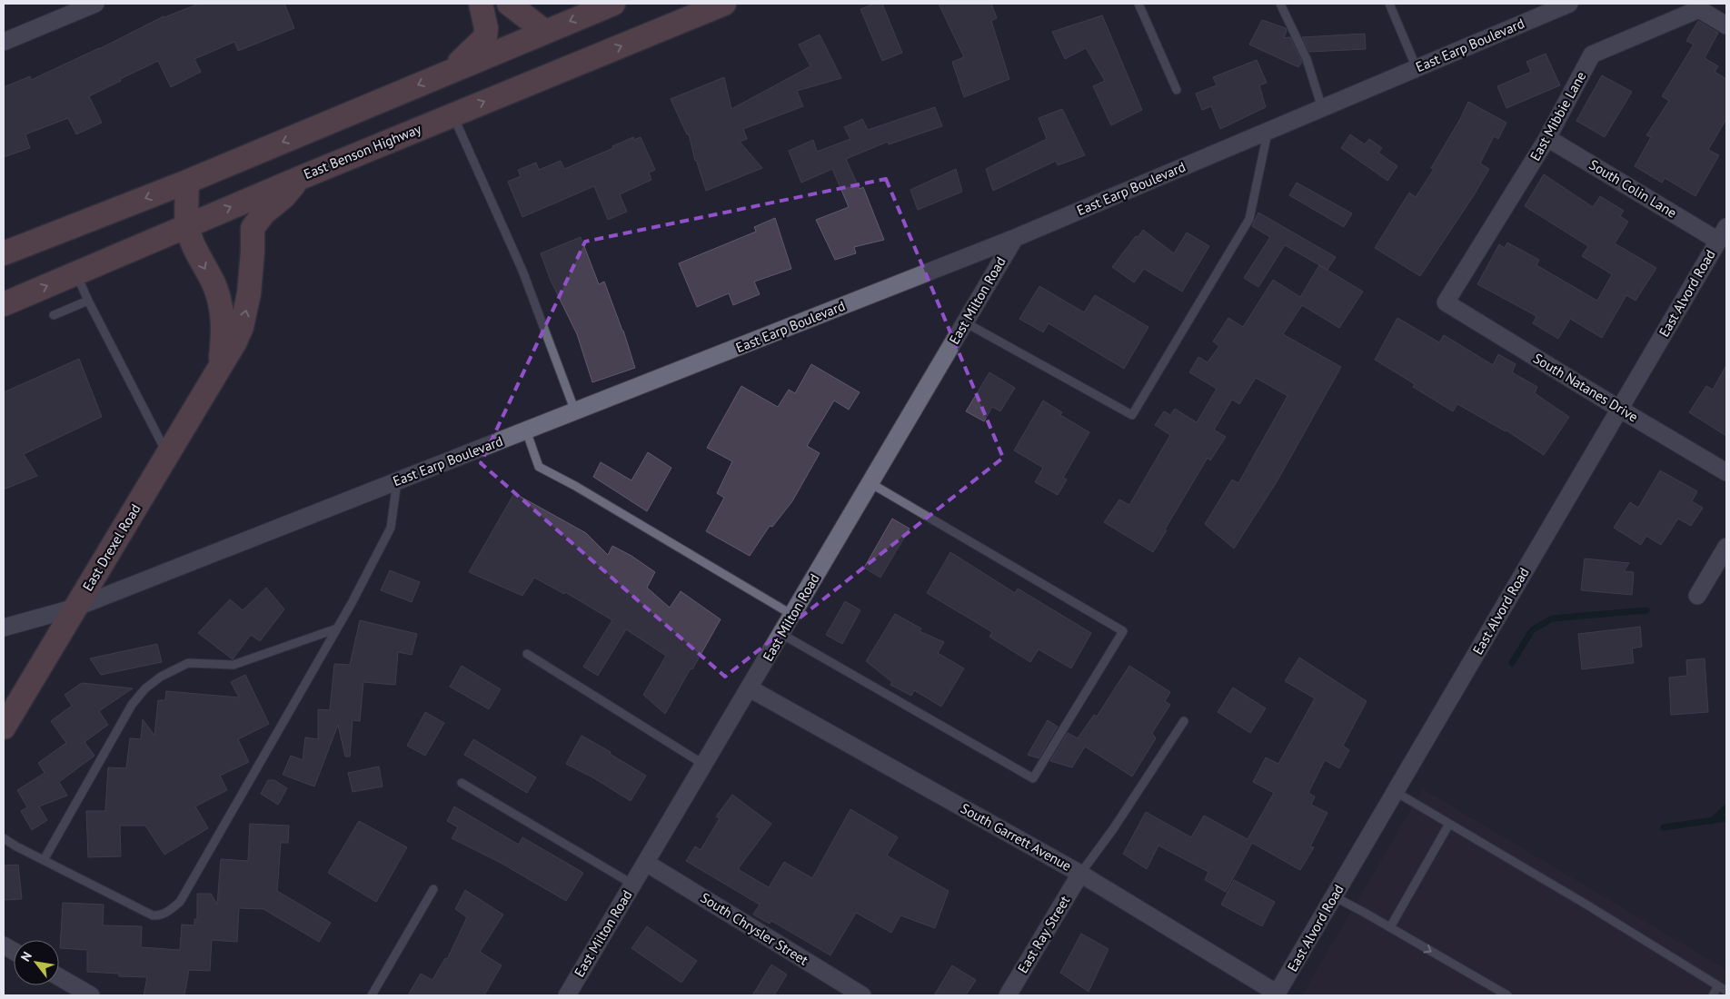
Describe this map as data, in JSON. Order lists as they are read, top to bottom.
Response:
{
  "streets": {
    "main road": ["East Benson Highway", "East Drexel Road"],
    "street": [
      "East Earp Boulevard",
      "East Mibbie Lane",
      "South Colin Lane",
      "East Alvord Road",
      "East Milton Road",
      "South Natanes Drive",
      "South Garrett Avenue",
      "South Chrysler Street",
      "East Ray Street"
    ]
  },
  "crossings": [
    ["East Earp Boulevard", "East Milton Road"],
    ["East Earp Boulevard", "East Drexel Road"],
    ["East Mibbie Lane", "South Colin Lane"],
    ["East Mibbie Lane", "South Natanes Drive"],
    ["East Benson Highway", "East Drexel Road"],
    ["South Colin Lane", "East Alvord Road"],
    ["East Alvord Road", "South Natanes Drive"],
    ["East Alvord Road", "South Garrett Avenue"],
    ["East Milton Road", "South Garrett Avenue"],
    ["East Milton Road", "South Chrysler Street"],
    ["South Garrett Avenue", "East Ray Street"]
  ],
  "north": "top left"
}
